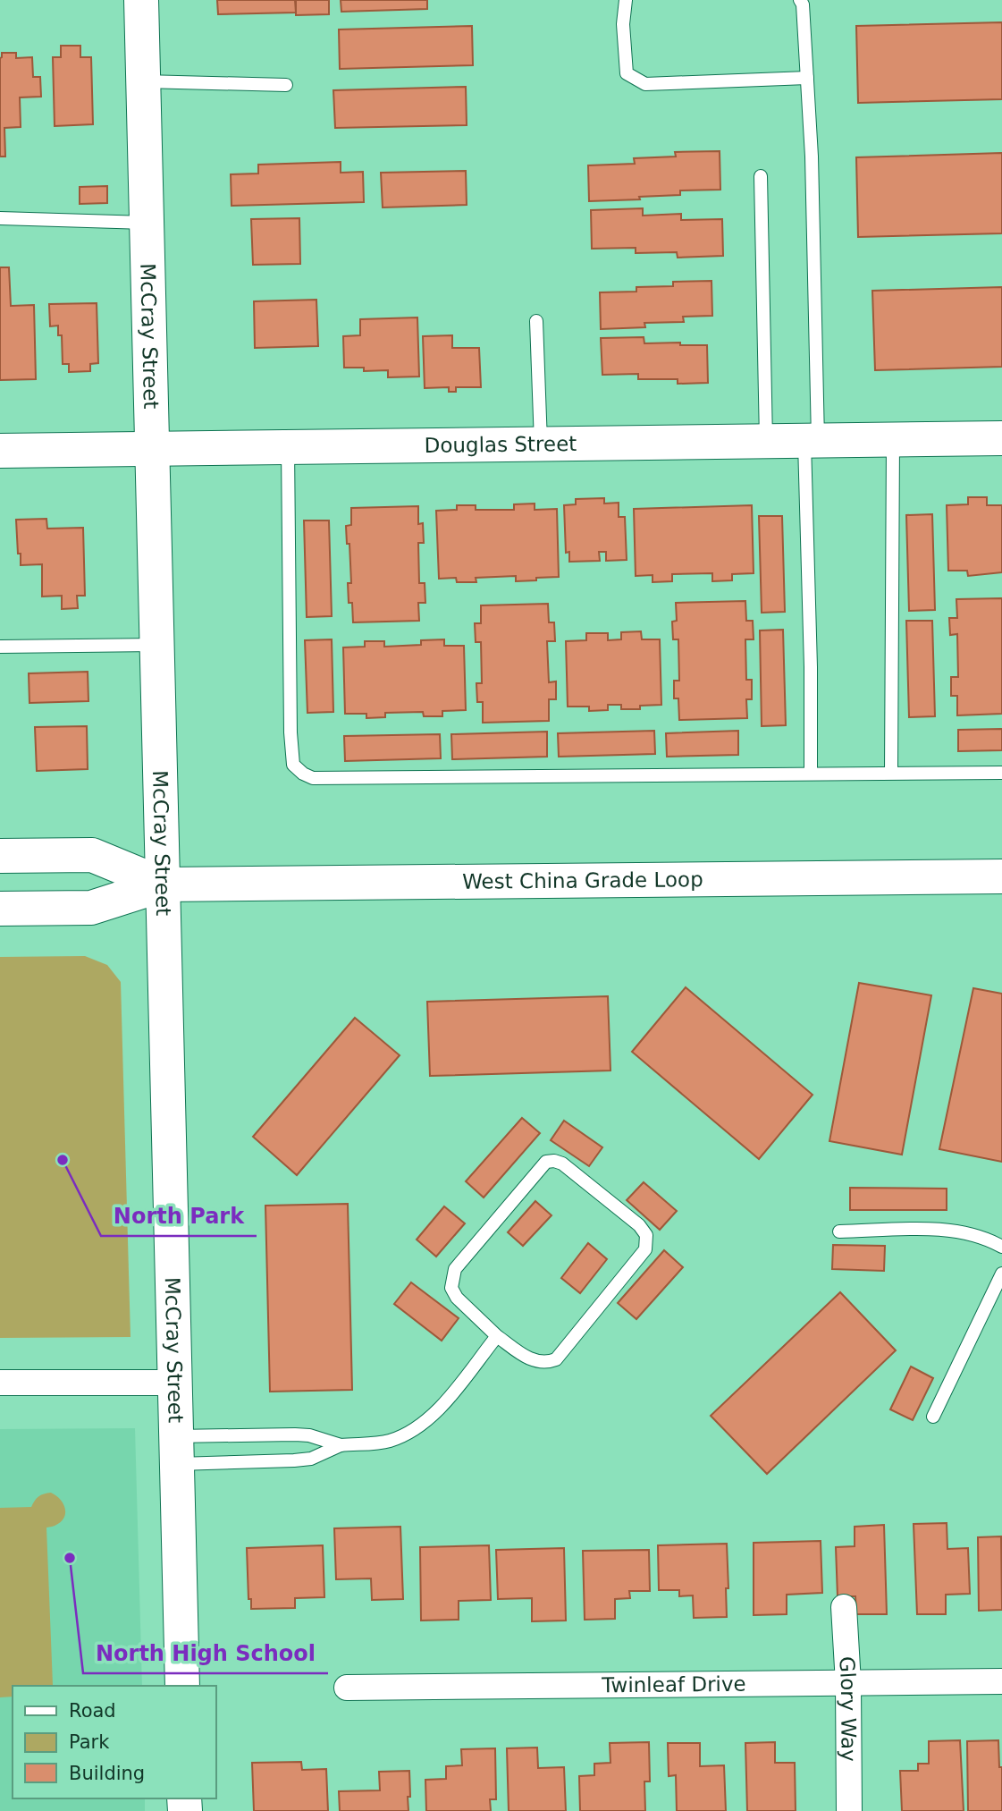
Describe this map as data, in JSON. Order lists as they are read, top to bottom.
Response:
{
  "streets": {
    "street": [
      "McCray Street",
      "Douglas Street",
      "West China Grade Loop",
      "Twinleaf Drive",
      "Glory Way"
    ]
  },
  "crossings": [
    ["McCray Street", "Douglas Street"],
    ["McCray Street", "West China Grade Loop"],
    ["Twinleaf Drive", "Glory Way"]
  ],
  "places": ["North Park", "North High School"],
  "legend": ["Road", "Park", "Building"]
}
